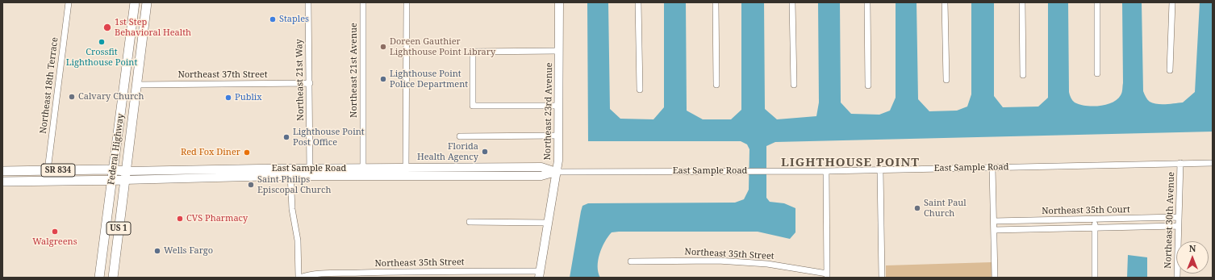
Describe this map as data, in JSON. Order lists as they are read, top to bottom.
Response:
{
  "streets": {
    "main road": [
      "Federal Highway",
      "East Sample Road",
      "SR 834",
      "US 1"
    ],
    "street": [
      "Northeast 21st Avenue",
      "Northeast 37th Street",
      "Northeast 21st Way",
      "Northeast 18th Terrace",
      "Northeast 23rd Avenue",
      "Northeast 35th Court",
      "Northeast 30th Avenue",
      "Northeast 35th Street"
    ]
  },
  "crossings": [
    ["Northeast 21st Avenue", "East Sample Road"],
    ["Northeast 37th Street", "Northeast 21st Way"],
    ["Northeast 37th Street", "Federal Highway"],
    ["Northeast 21st Way", "East Sample Road"],
    ["Northeast 18th Terrace", "East Sample Road"],
    ["Northeast 23rd Avenue", "East Sample Road"],
    ["Northeast 23rd Avenue", "Northeast 35th Street"],
    ["Federal Highway", "East Sample Road"],
    ["East Sample Road", "Northeast 30th Avenue"],
    ["Northeast 35th Court", "Northeast 30th Avenue"]
  ],
  "districts": ["LIGHTHOUSE POINT"],
  "places": [
    "Staples",
    "1st Step Behavioral Health",
    "Crossfit Lighthouse Point",
    "Doreen Gauthier Lighthouse Point Library",
    "Lighthouse Point Police Department",
    "Calvary Church",
    "Publix",
    "Lighthouse Point Post Office",
    "Florida Health Agency",
    "Red Fox Diner",
    "Saint Philips Episcopal Church",
    "Saint Paul Church",
    "CVS Pharmacy",
    "Walgreens",
    "Wells Fargo"
  ],
  "north": "top"
}
